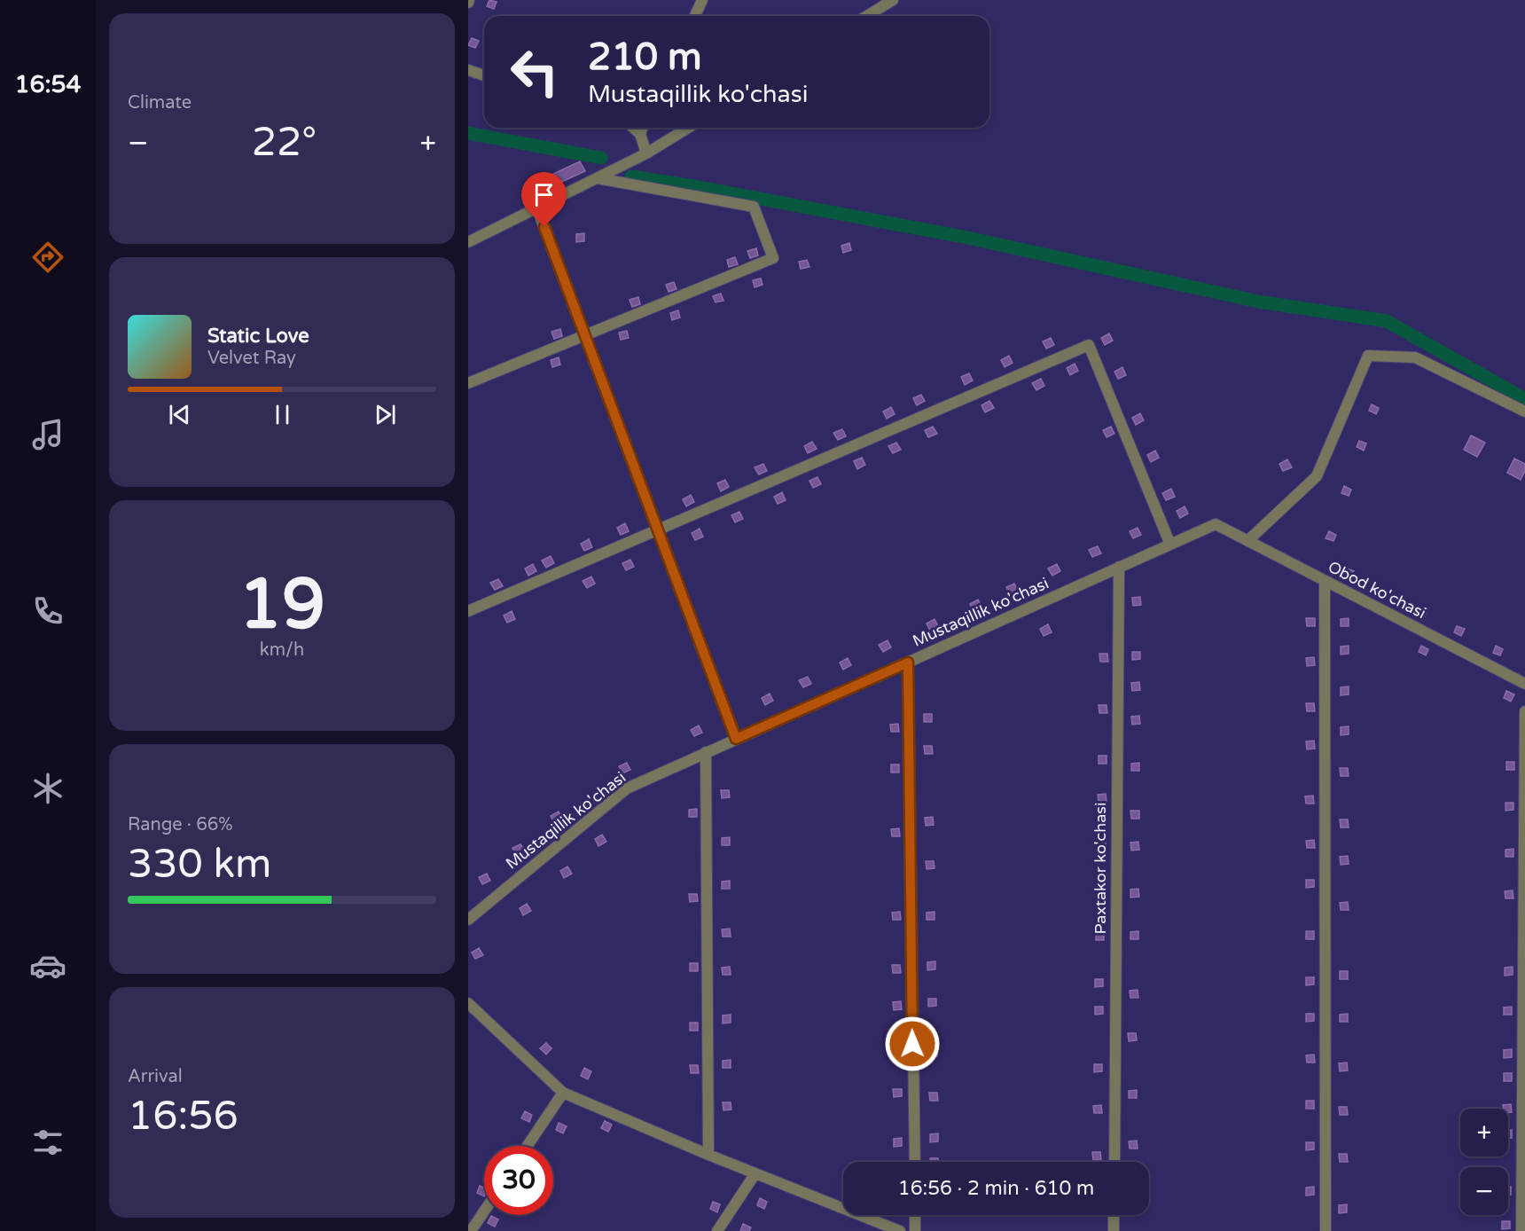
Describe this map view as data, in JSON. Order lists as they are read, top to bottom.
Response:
{
  "streets": {
    "street": ["Obod ko'chasi", "Mustaqillik ko'chasi", "Paxtakor ko'chasi"]
  },
  "crossings": [
    ["Obod ko'chasi", "Mustaqillik ko'chasi"],
    ["Mustaqillik ko'chasi", "Paxtakor ko'chasi"]
  ],
  "page": {
    "tabs": "16:54",
    "tile": [
      "Climate",
      ["19", "km/h"],
      ["Range · 66%", "330 km"],
      ["Arrival", "16:56"]
    ],
    "turn": ["210 m", "Mustaqillik ko'chasi"],
    "heat": ["−", "22°", "+"],
    "song": ["Static Love", "Velvet Ray"],
    "map_buttons": ["+", "−"],
    "limit": "30",
    "trip": "16:56 · 2 min · 610 m"
  }
}
